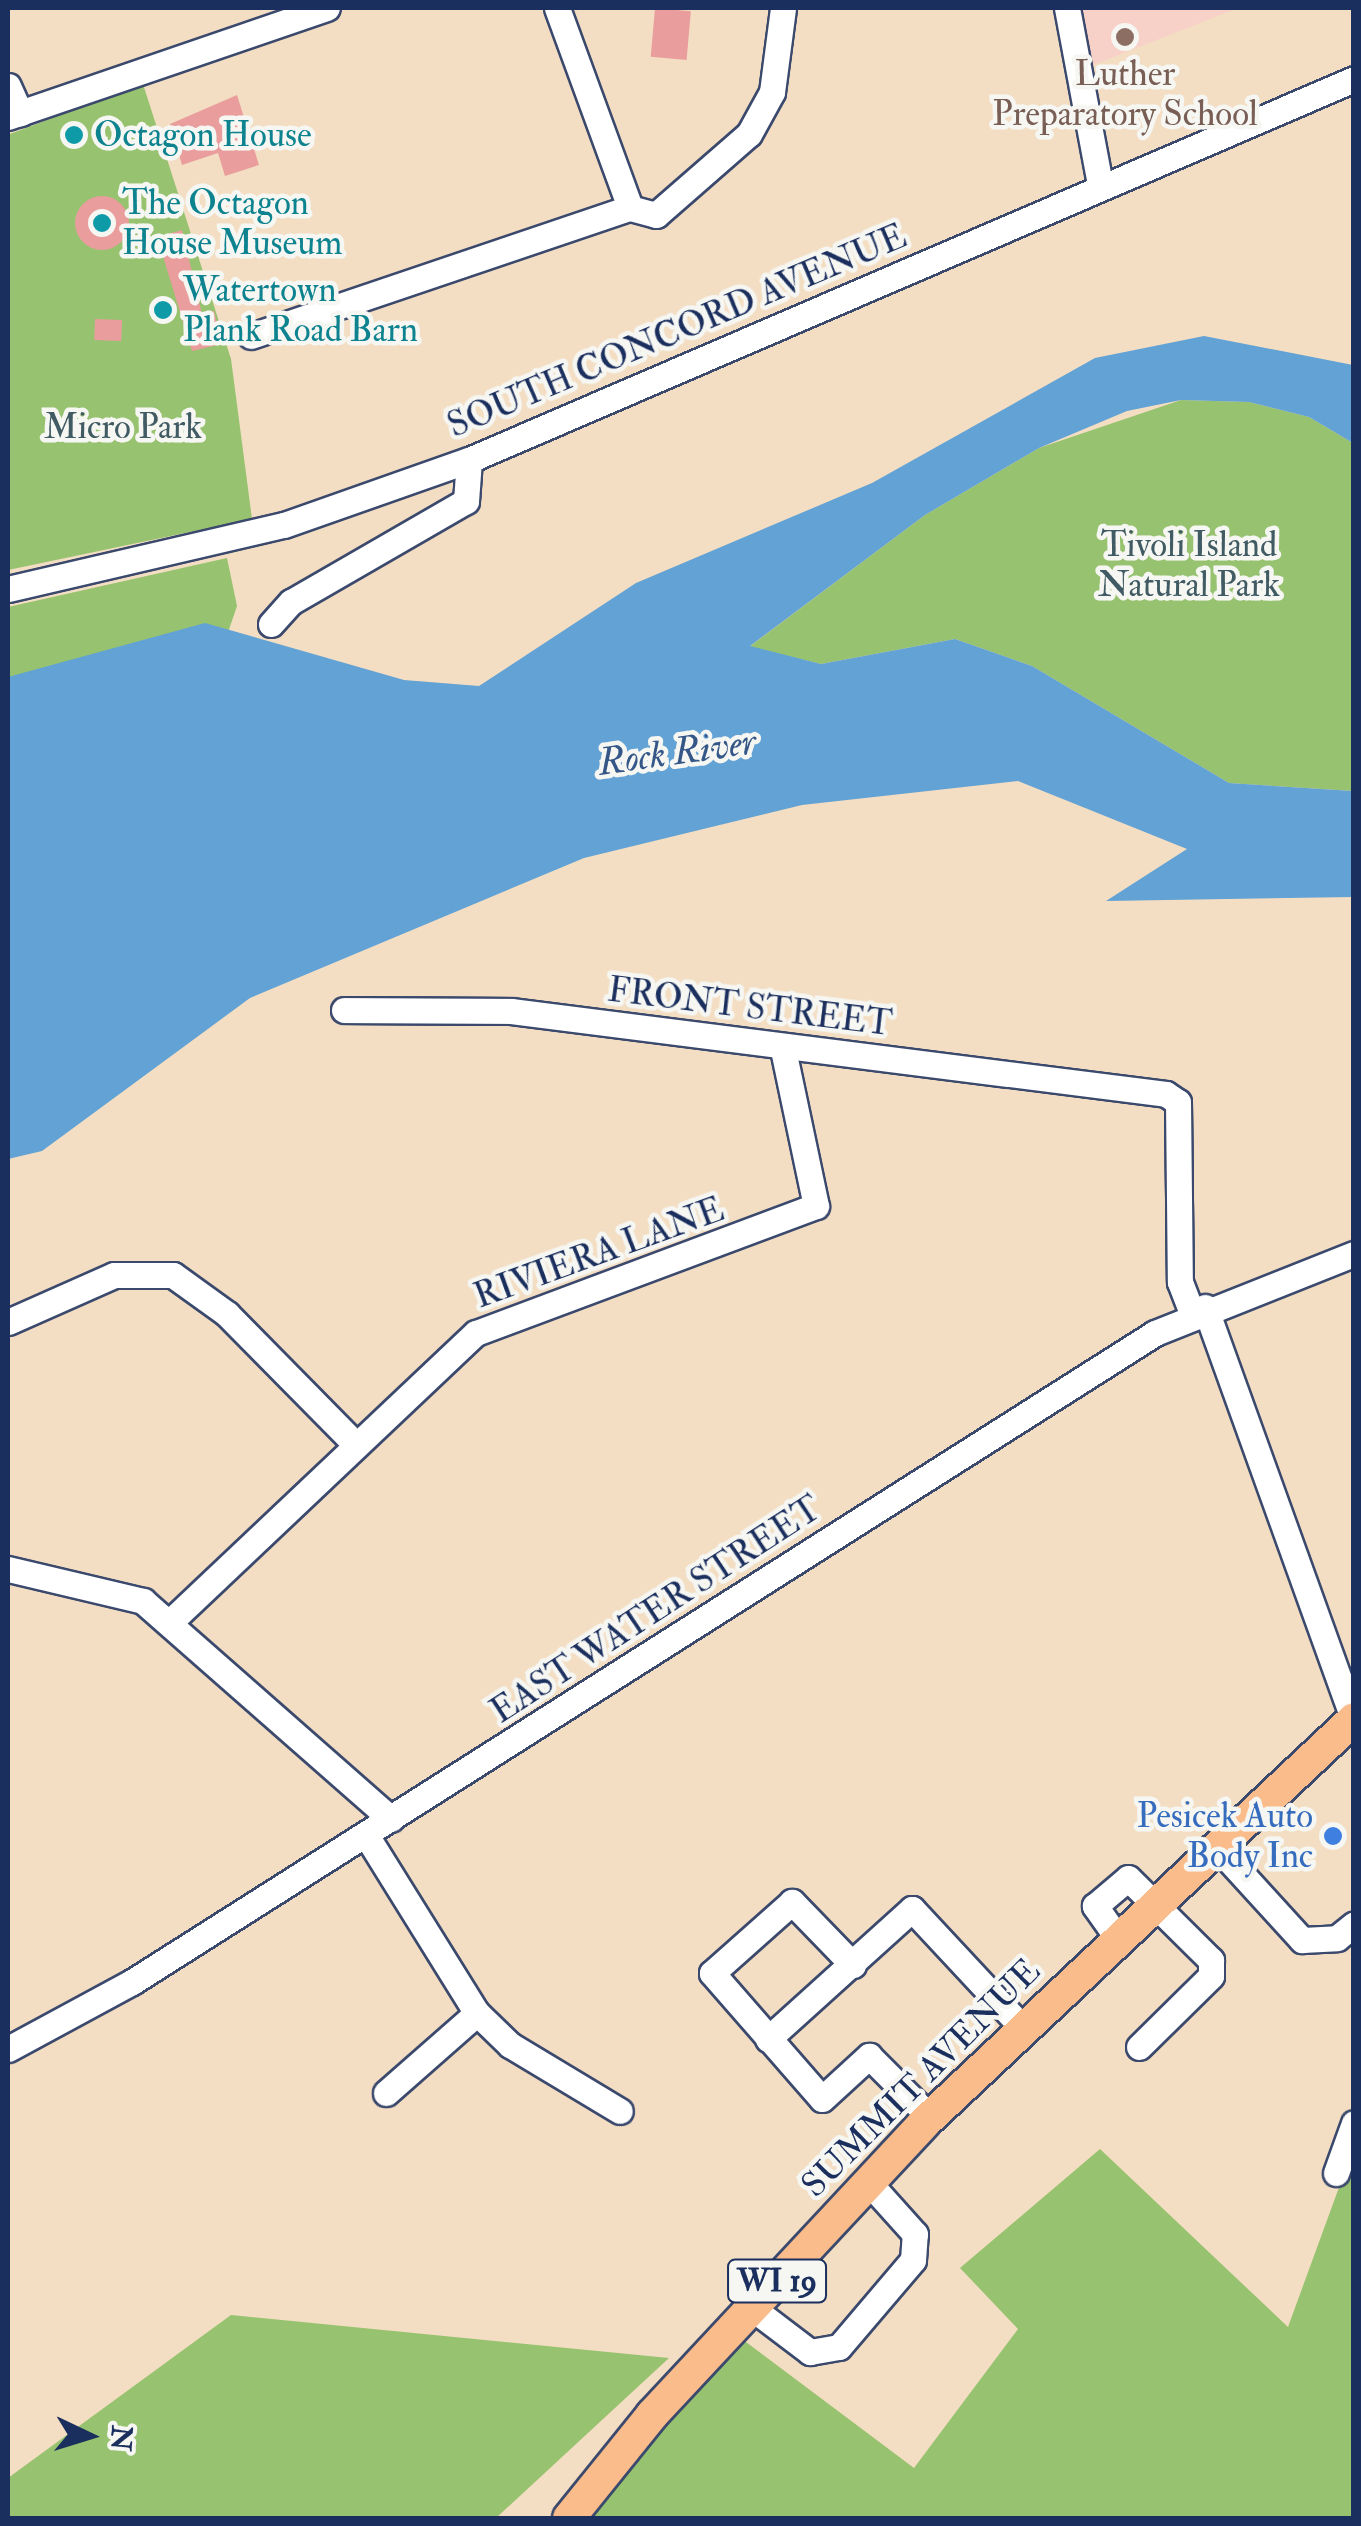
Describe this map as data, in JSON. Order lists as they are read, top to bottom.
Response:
{
  "streets": {
    "main road": ["SUMMIT AVENUE", "WI 19"],
    "street": [
      "SOUTH CONCORD AVENUE",
      "FRONT STREET",
      "RIVIERA LANE",
      "EAST WATER STREET"
    ]
  },
  "crossings": [
    ["FRONT STREET", "RIVIERA LANE"],
    ["FRONT STREET", "EAST WATER STREET"]
  ],
  "water": ["Rock River"],
  "parks": ["Micro Park", "Tivoli Island Natural Park"],
  "places": [
    "Luther Preparatory School",
    "Octagon House",
    "The Octagon House Museum",
    "Watertown Plank Road Barn",
    "Pesicek Auto Body Inc"
  ],
  "north": "right"
}
